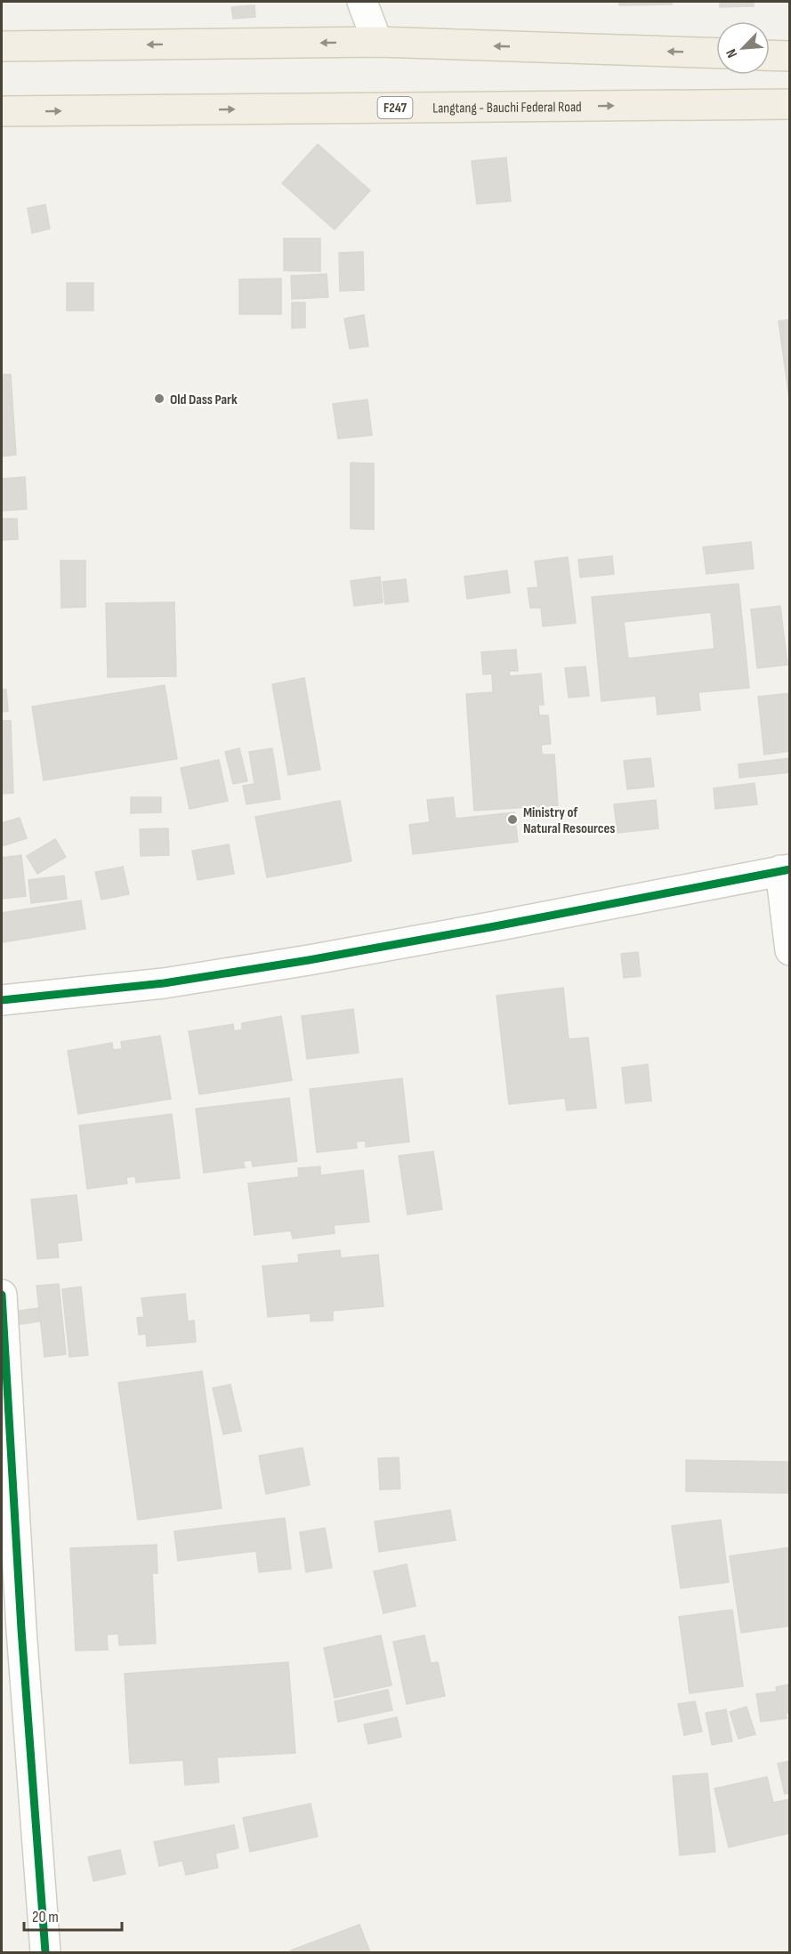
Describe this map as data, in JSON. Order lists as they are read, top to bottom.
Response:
{
  "streets": {
    "main road": ["Langtang - Bauchi Federal Road", "F247"]
  },
  "places": ["Old Dass Park", "Ministry of Natural Resources"],
  "scale_bar": "20 m",
  "north": "bottom left"
}
